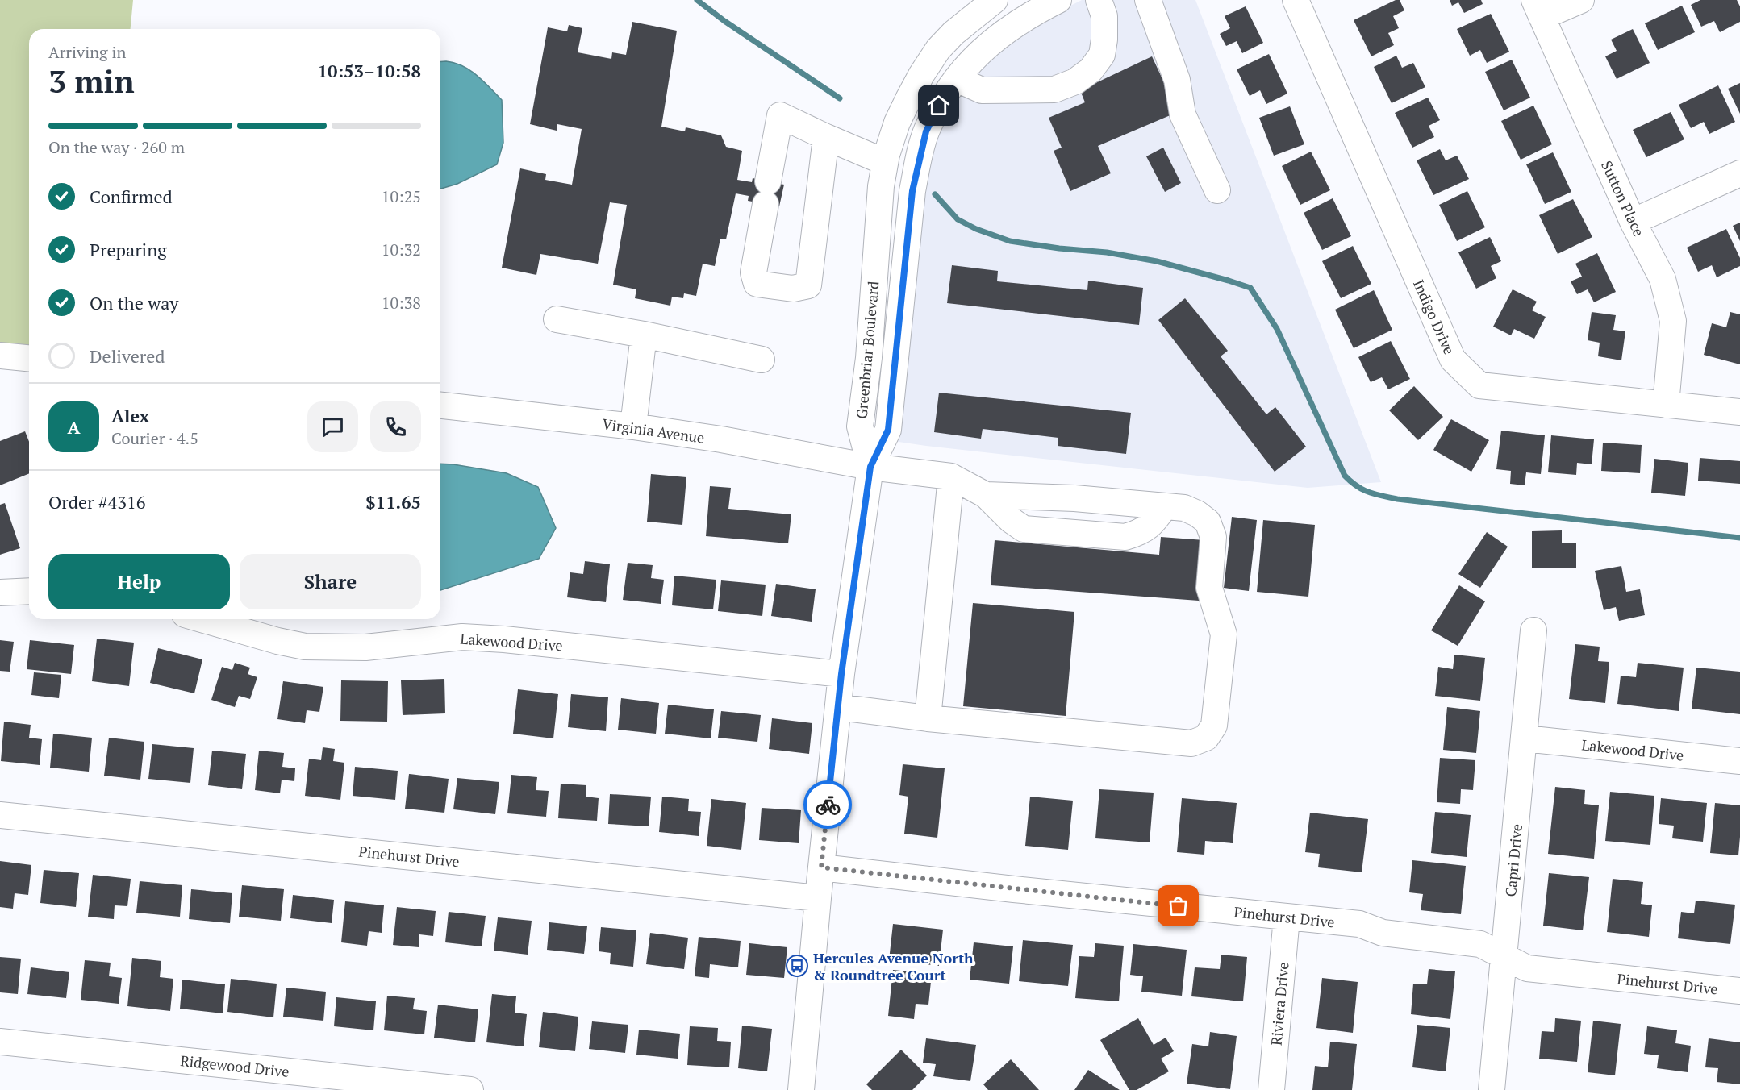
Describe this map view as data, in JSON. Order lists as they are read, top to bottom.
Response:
{
  "streets": {
    "street": [
      "Sutton Place",
      "Indigo Drive",
      "Greenbriar Boulevard",
      "Virginia Avenue",
      "Lakewood Drive",
      "Pinehurst Drive",
      "Capri Drive",
      "Riviera Drive",
      "Ridgewood Drive"
    ]
  },
  "crossings": [
    ["Sutton Place", "Indigo Drive"],
    ["Greenbriar Boulevard", "Virginia Avenue"],
    ["Lakewood Drive", "Capri Drive"],
    ["Pinehurst Drive", "Capri Drive"],
    ["Pinehurst Drive", "Riviera Drive"]
  ],
  "places": {
    "bus stop": ["Hercules Avenue North & Roundtree Court"]
  },
  "page": {
    "heading": ["3 min", "Arriving in", "10:53–10:58"],
    "panel": [
      "Alex",
      "Courier · 4.5",
      "Order #4316",
      "$11.65"
    ],
    "bar": "On the way · 260 m",
    "list": [
      ["Confirmed", "10:25"],
      ["Preparing", "10:32"],
      ["On the way", "10:38"],
      "Delivered"
    ],
    "round": "A",
    "buttons": ["Help", "Share"]
  }
}
